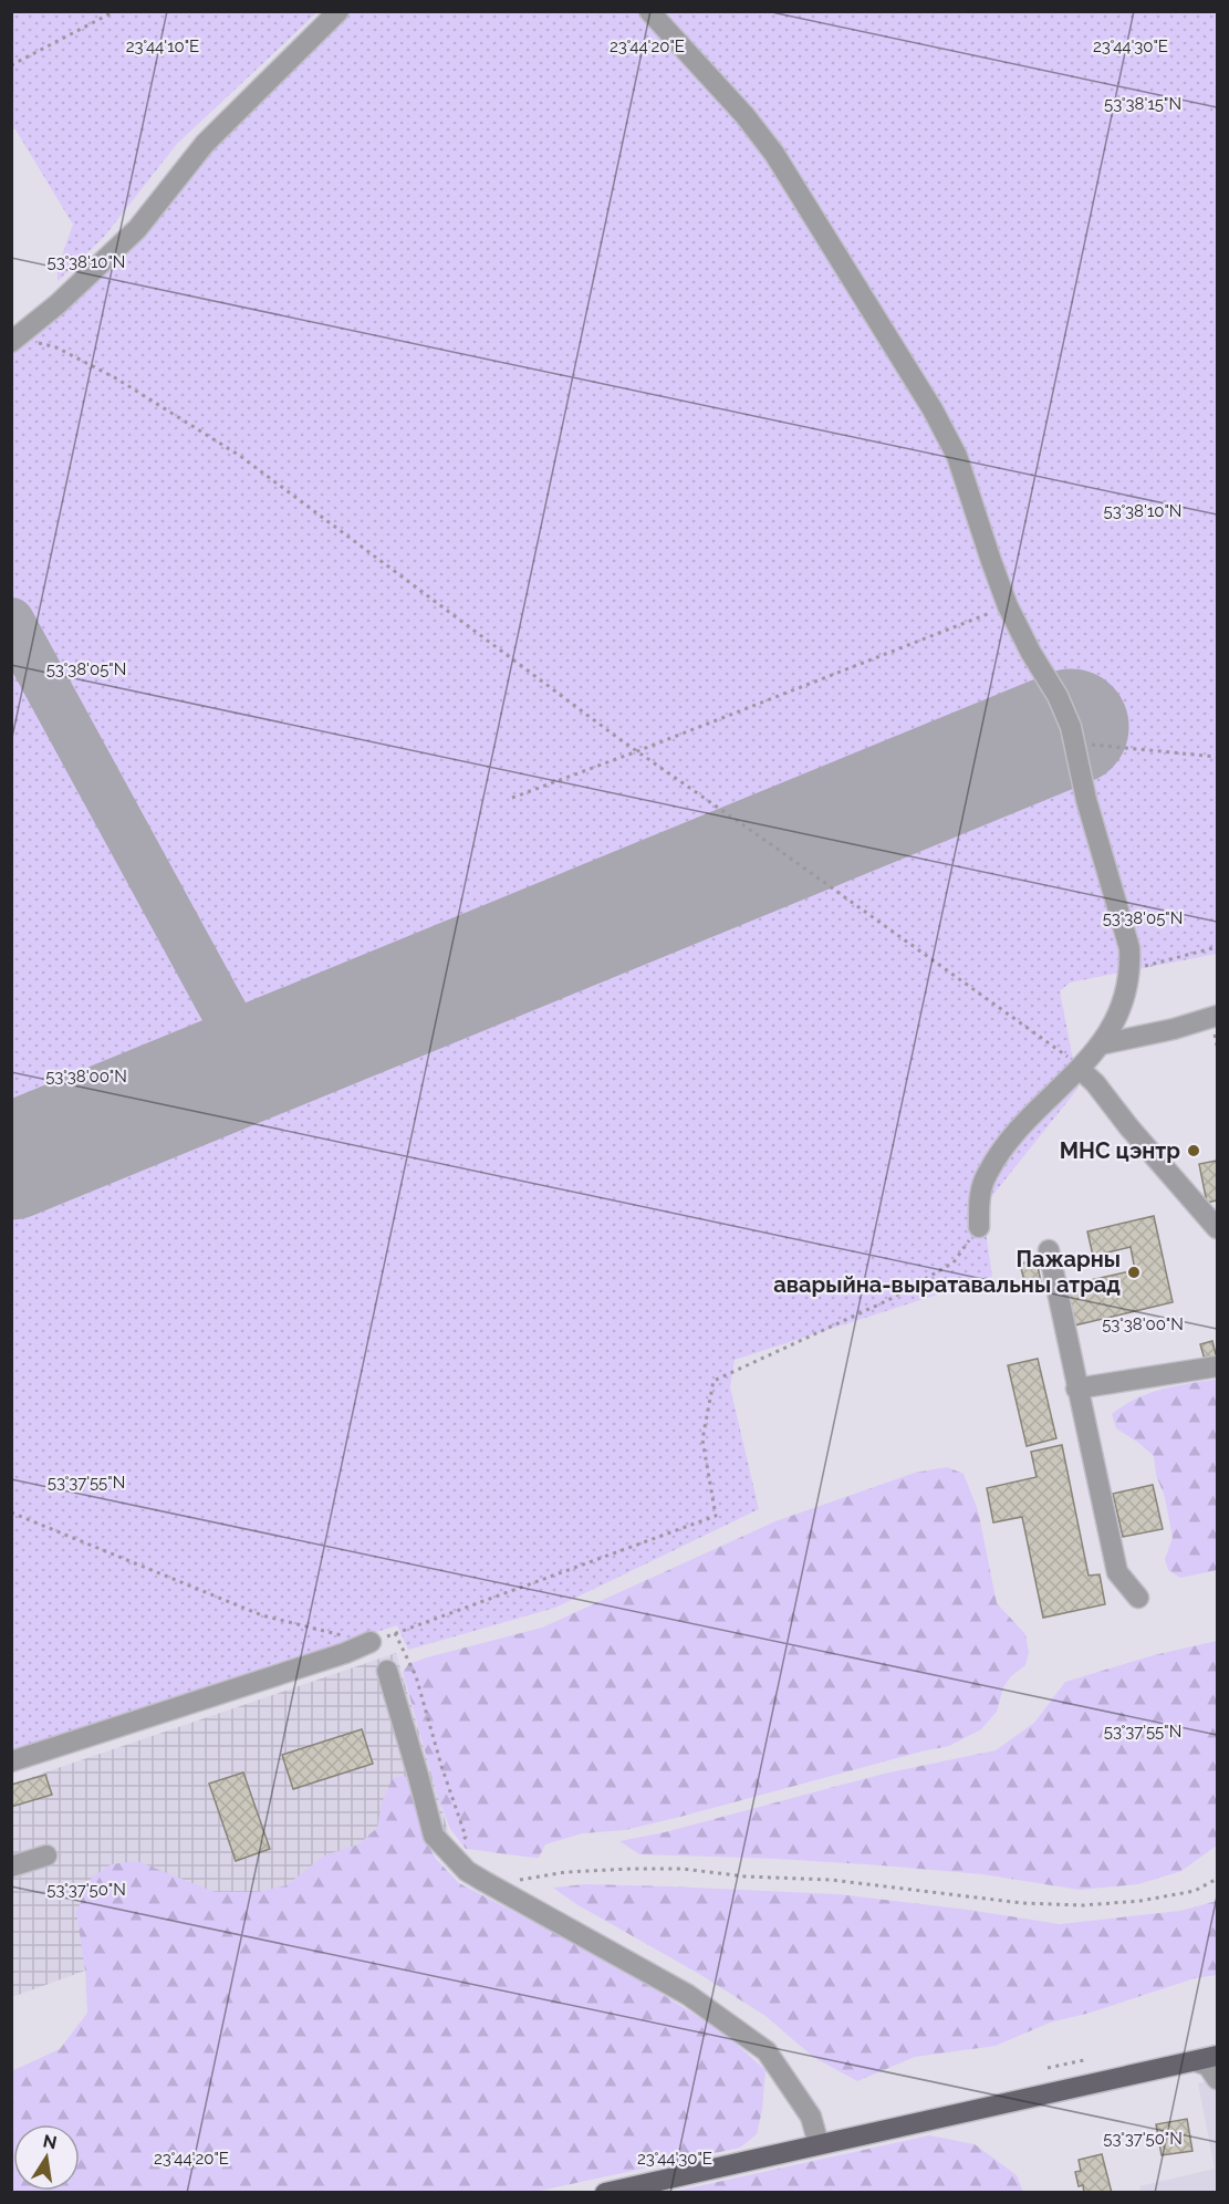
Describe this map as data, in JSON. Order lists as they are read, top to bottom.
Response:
{
  "places": ["МНС цэнтр", "Пажарны аварыйна-выратавальны атрад"],
  "north": "top",
  "coordinates": [
    "23°44'10\"E",
    "23°44'20\"E",
    "23°44'30\"E",
    "53°38'15\"N",
    "53°38'10\"N",
    "53°38'05\"N",
    "53°38'00\"N",
    "53°37'55\"N",
    "53°37'50\"N"
  ]
}
